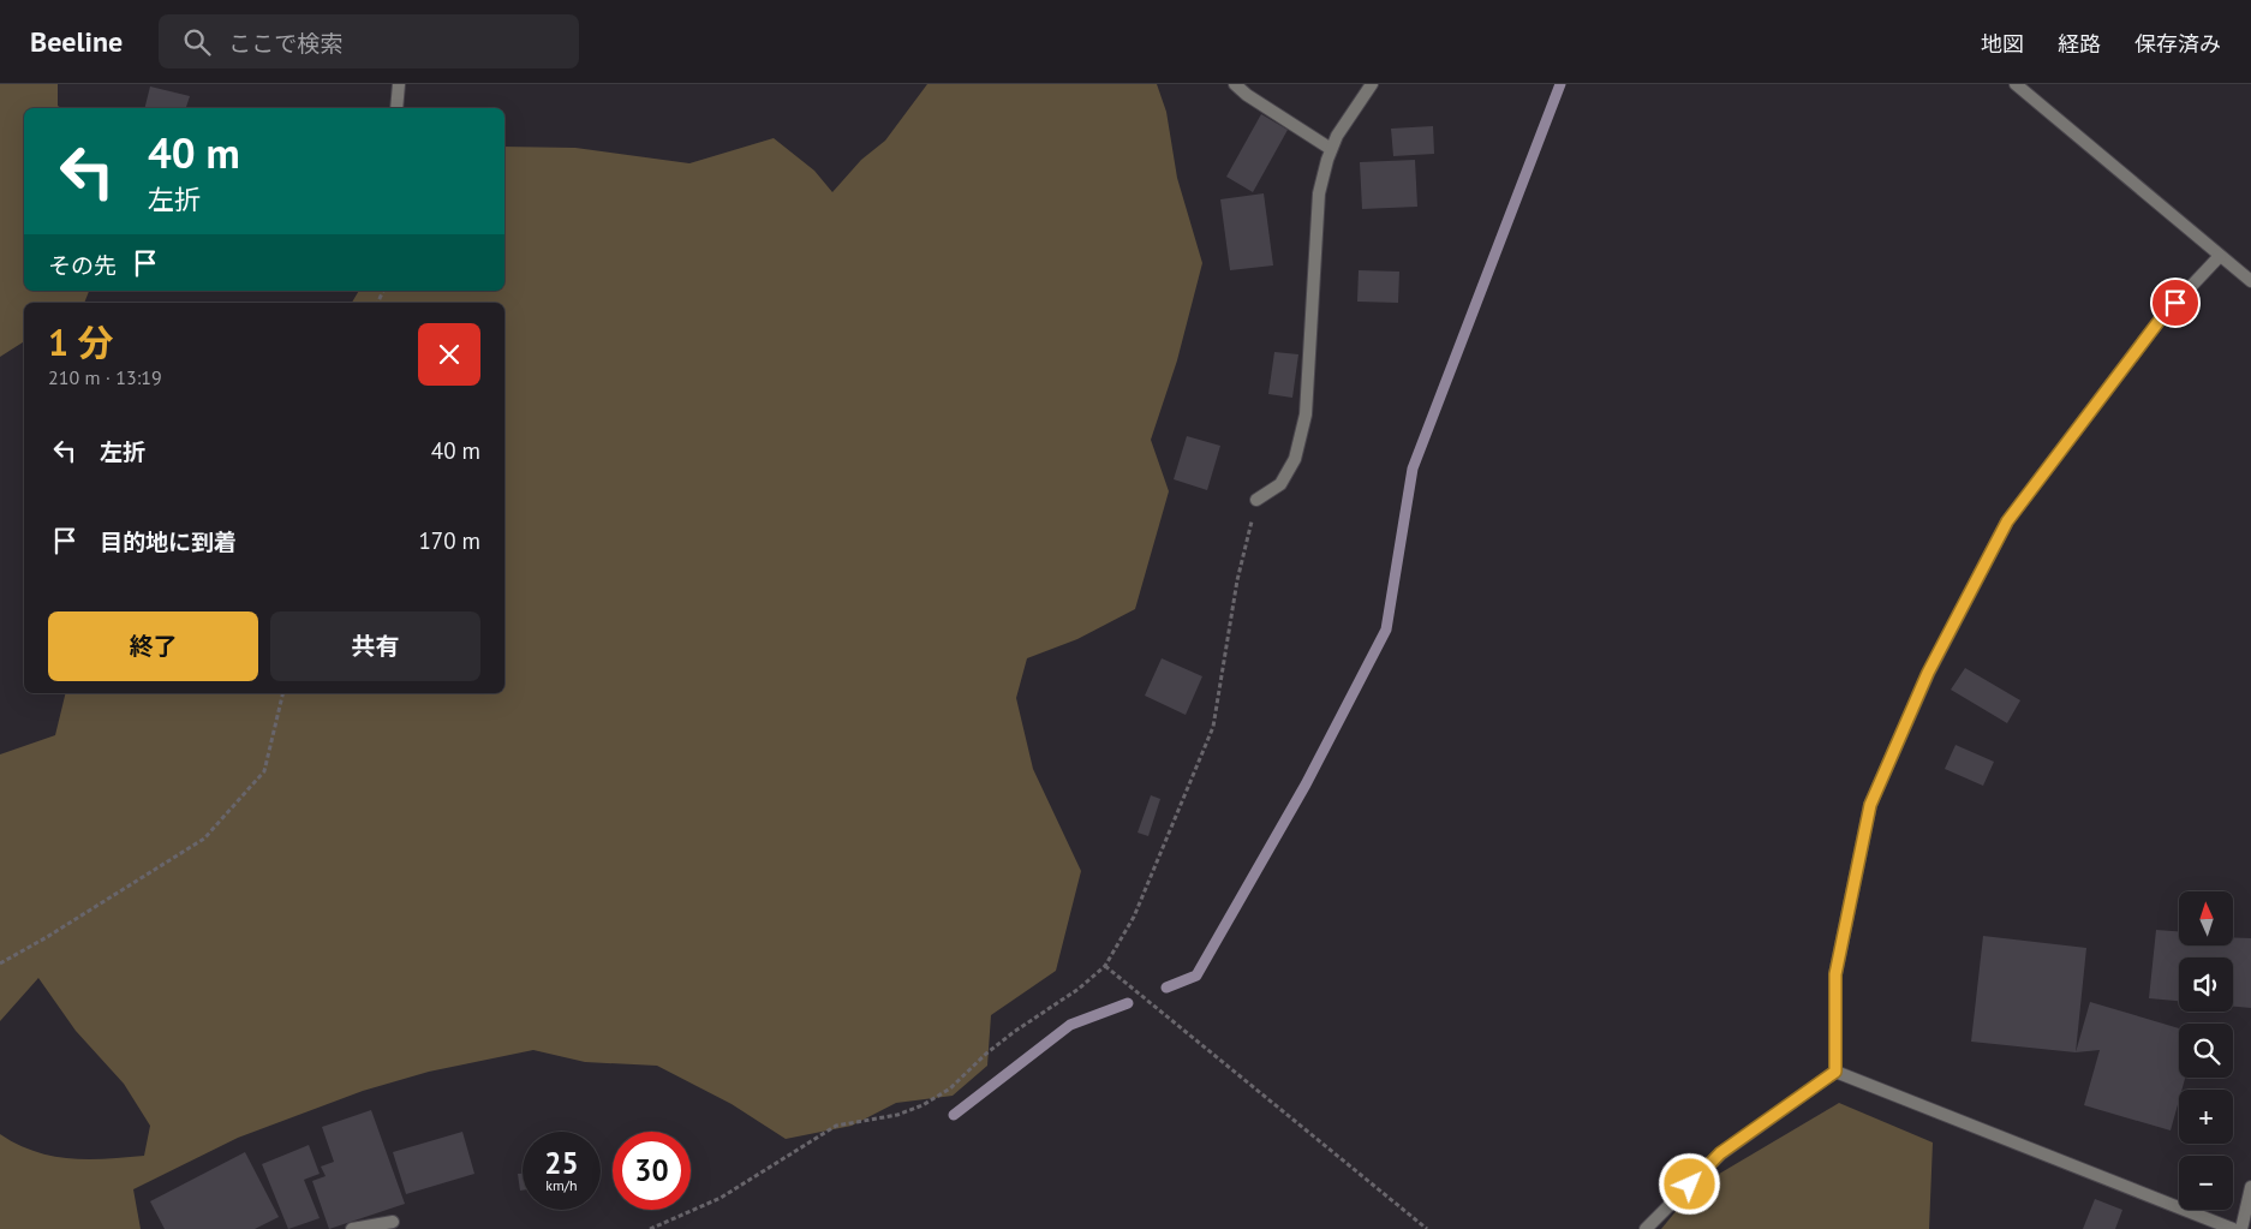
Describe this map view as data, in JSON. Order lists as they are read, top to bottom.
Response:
{
  "north": "top",
  "page": {
    "header": "Beeline",
    "search": "ここで検索",
    "nav": ["地図", "経路", "保存済み"],
    "turn": ["40 m", "左折"],
    "then": "その先",
    "heading": ["1 分", "210 m · 13:19"],
    "list": [
      {
        "name": "左折",
        "value": "40 m"
      },
      {
        "name": "目的地に到着",
        "value": "170 m"
      }
    ],
    "buttons": ["終了", "共有"],
    "map_buttons": ["+", "−"],
    "speed": "25 km/h",
    "limit": "30"
  }
}
